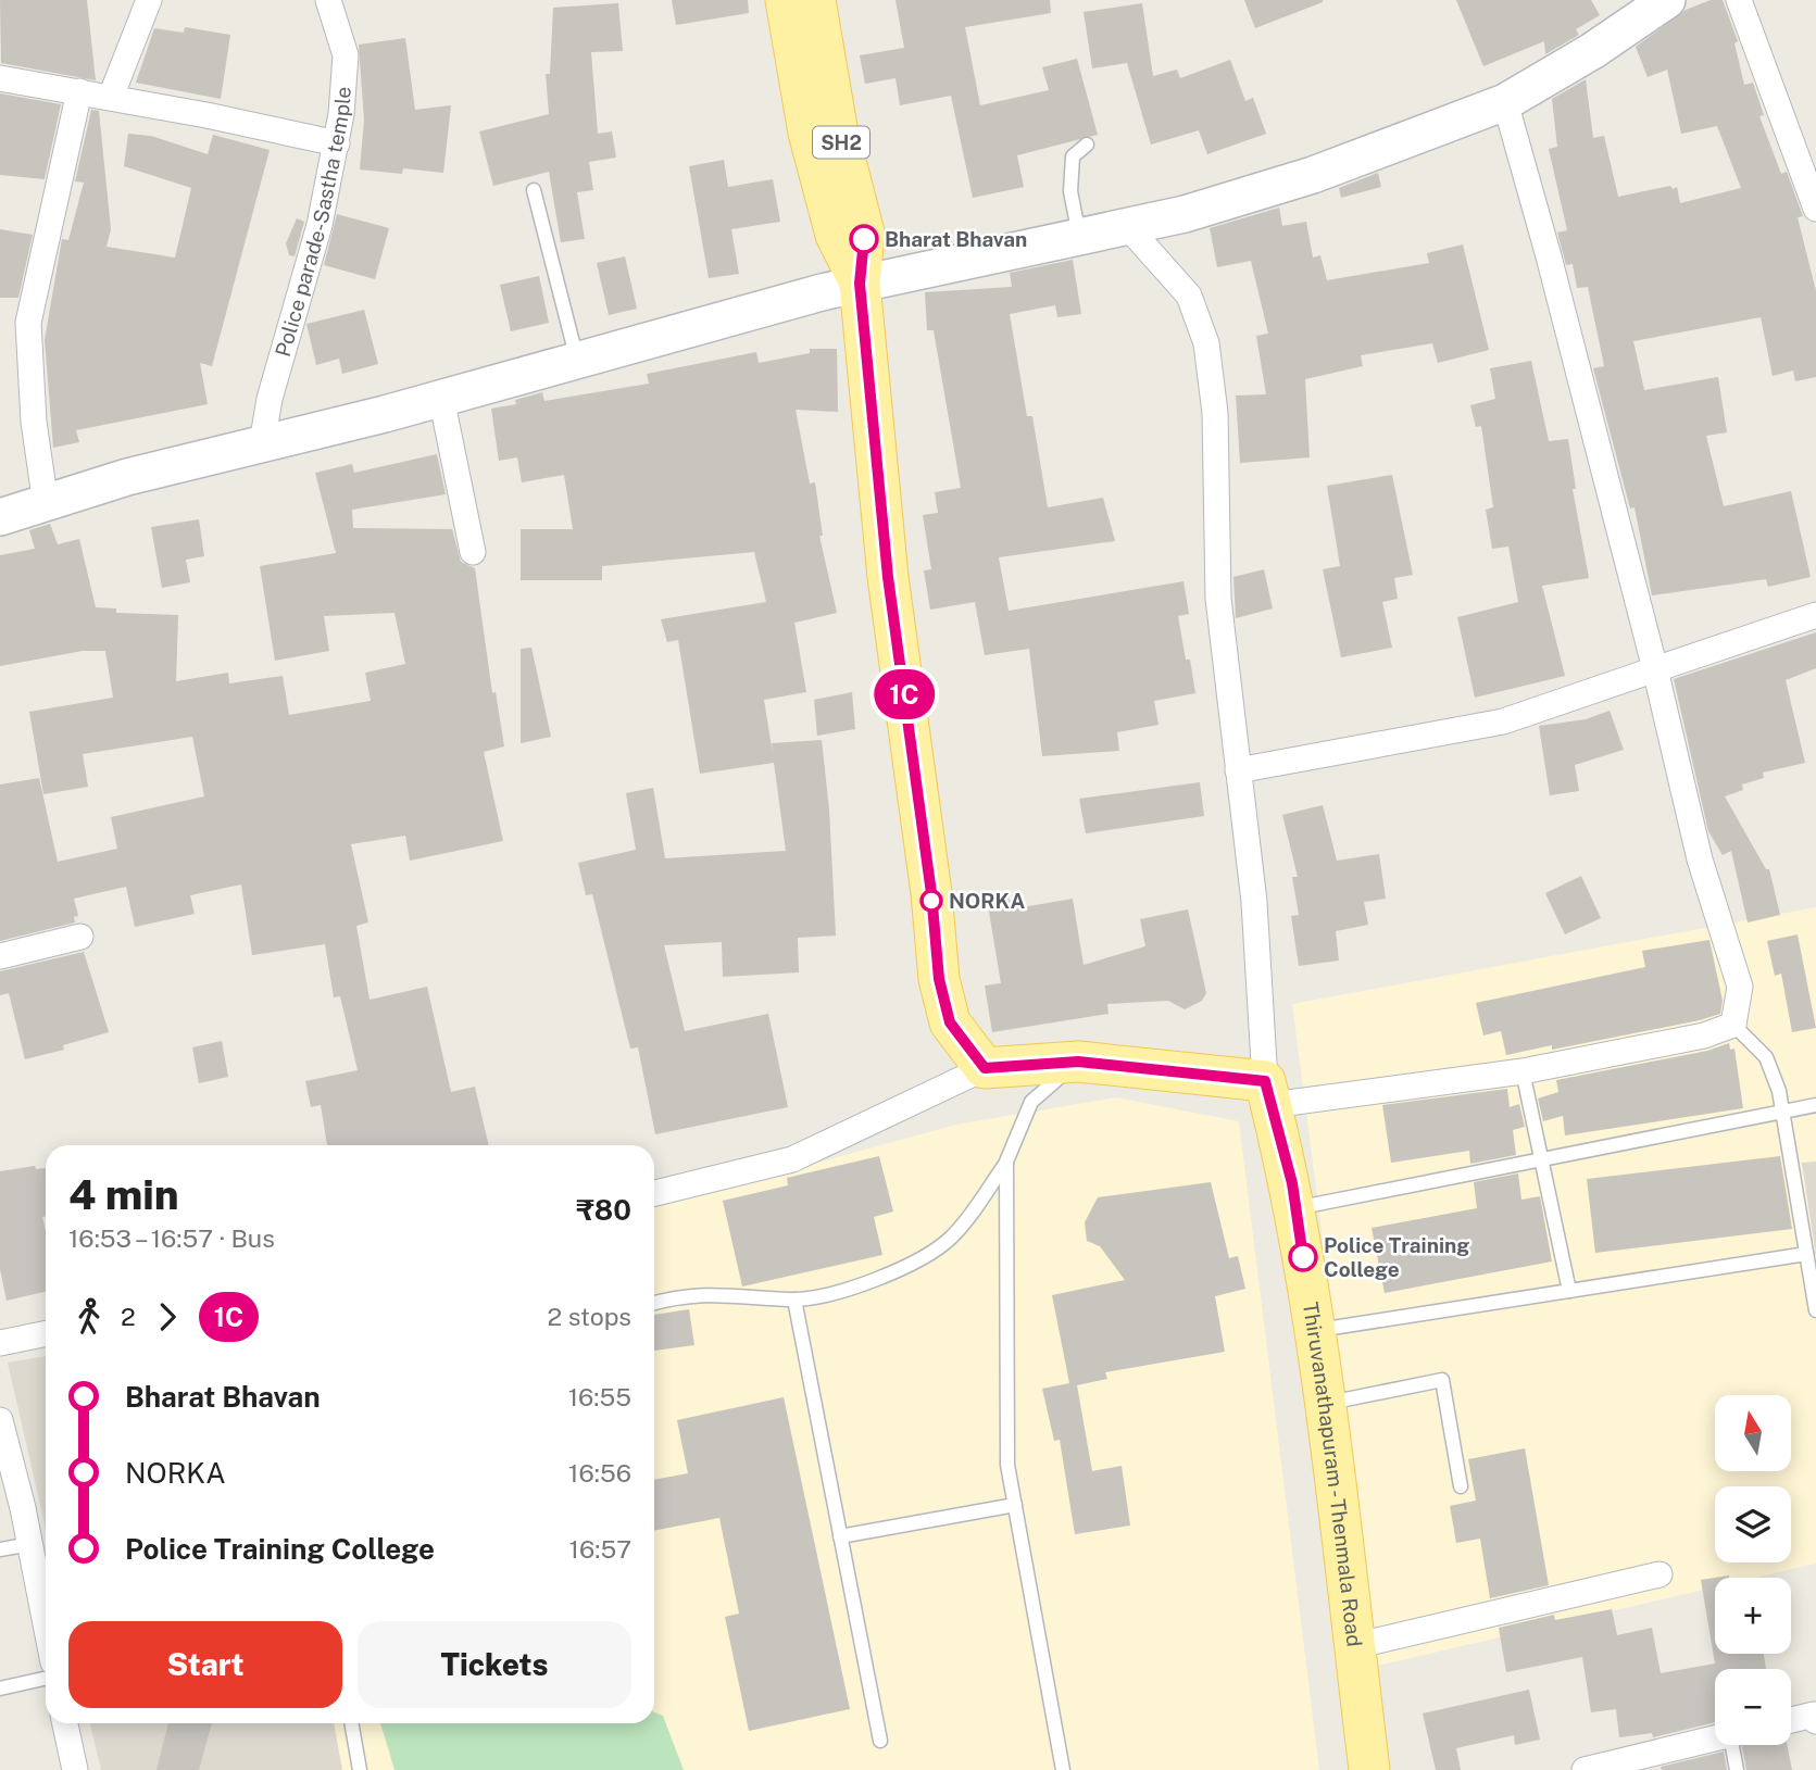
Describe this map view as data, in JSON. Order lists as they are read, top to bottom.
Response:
{
  "streets": {
    "main road": ["SH2", "Thiruvanathapuram - Thenmala Road"],
    "street": ["Police parade-Sastha temple"]
  },
  "places": ["Bharat Bhavan", "NORKA", "Police Training College"],
  "lines": ["bus line 1C"],
  "north": "top",
  "page": {
    "on_map": "1C",
    "heading": ["4 min", "16:53 – 16:57 · Bus", "₹80"],
    "legs": ["2", "1C", "2 stops"],
    "list": [
      {
        "name": "Bharat Bhavan",
        "value": "16:55"
      },
      {
        "name": "NORKA",
        "value": "16:56"
      },
      {
        "name": "Police Training College",
        "value": "16:57"
      }
    ],
    "map_buttons": ["+", "−"],
    "buttons": ["Start", "Tickets"]
  }
}
